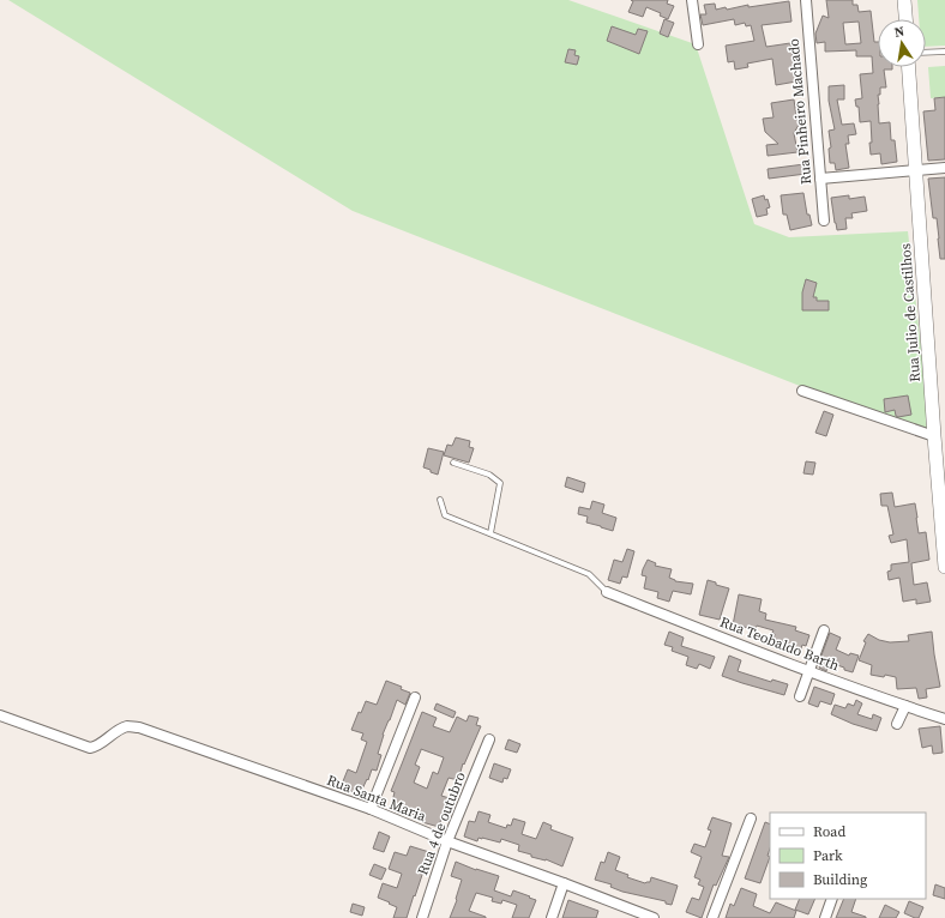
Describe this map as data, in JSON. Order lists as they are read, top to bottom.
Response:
{
  "streets": {
    "main road": ["Rua Julio de Castilhos"],
    "street": [
      "Rua Pinheiro Machado",
      "Rua Teobaldo Barth",
      "Rua Santa Maria",
      "Rua 4 de outubro"
    ]
  },
  "crossings": [
    ["Rua Santa Maria", "Rua 4 de outubro"]
  ],
  "legend": ["Road", "Park", "Building"],
  "north": "top"
}
